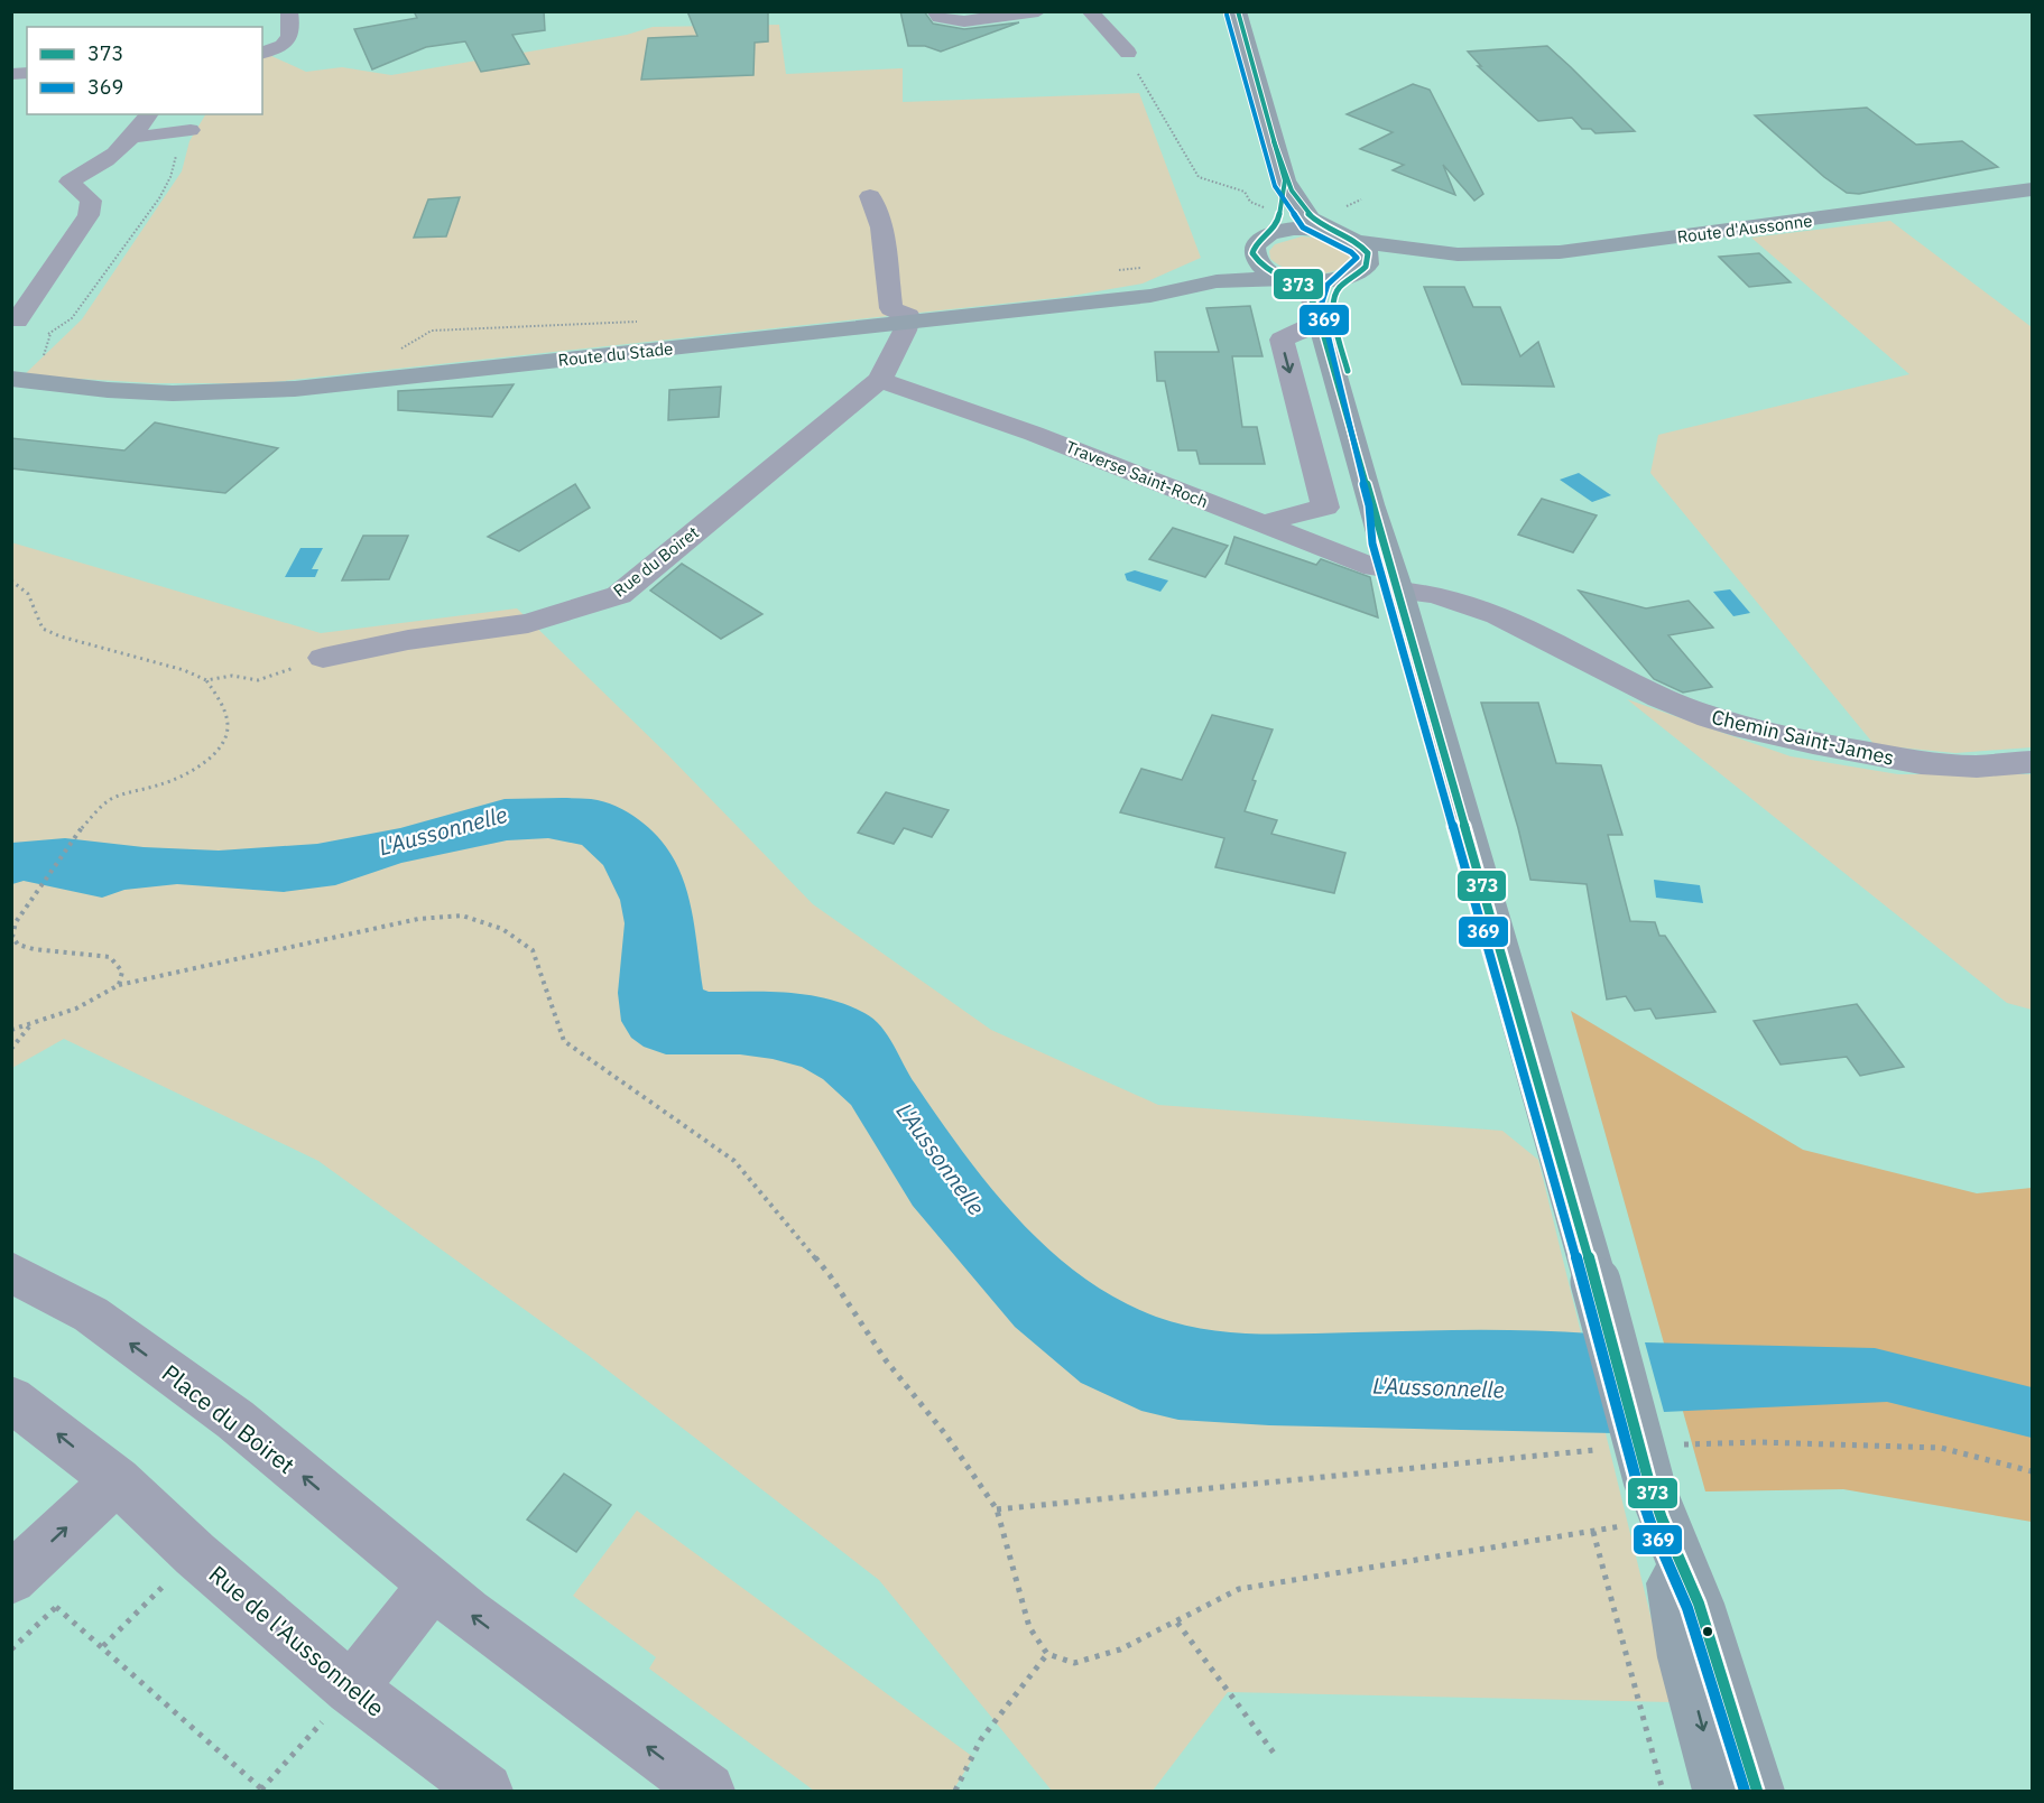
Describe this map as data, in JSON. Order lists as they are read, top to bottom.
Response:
{
  "streets": {
    "main road": ["Route d'Aussonne", "Route du Stade"],
    "street": [
      "Traverse Saint-Roch",
      "Rue du Boiret",
      "Chemin Saint-James",
      "Place du Boiret",
      "Rue de l'Aussonnelle"
    ]
  },
  "crossings": [
    ["Route d'Aussonne", "Route du Stade"],
    ["Route du Stade", "Rue du Boiret"],
    ["Traverse Saint-Roch", "Rue du Boiret"],
    ["Traverse Saint-Roch", "Chemin Saint-James"]
  ],
  "one_way": ["Place du Boiret"],
  "water": ["L'Aussonnelle"],
  "lines": ["transit line 373", "transit line 369"],
  "legend": ["373", "369"]
}
